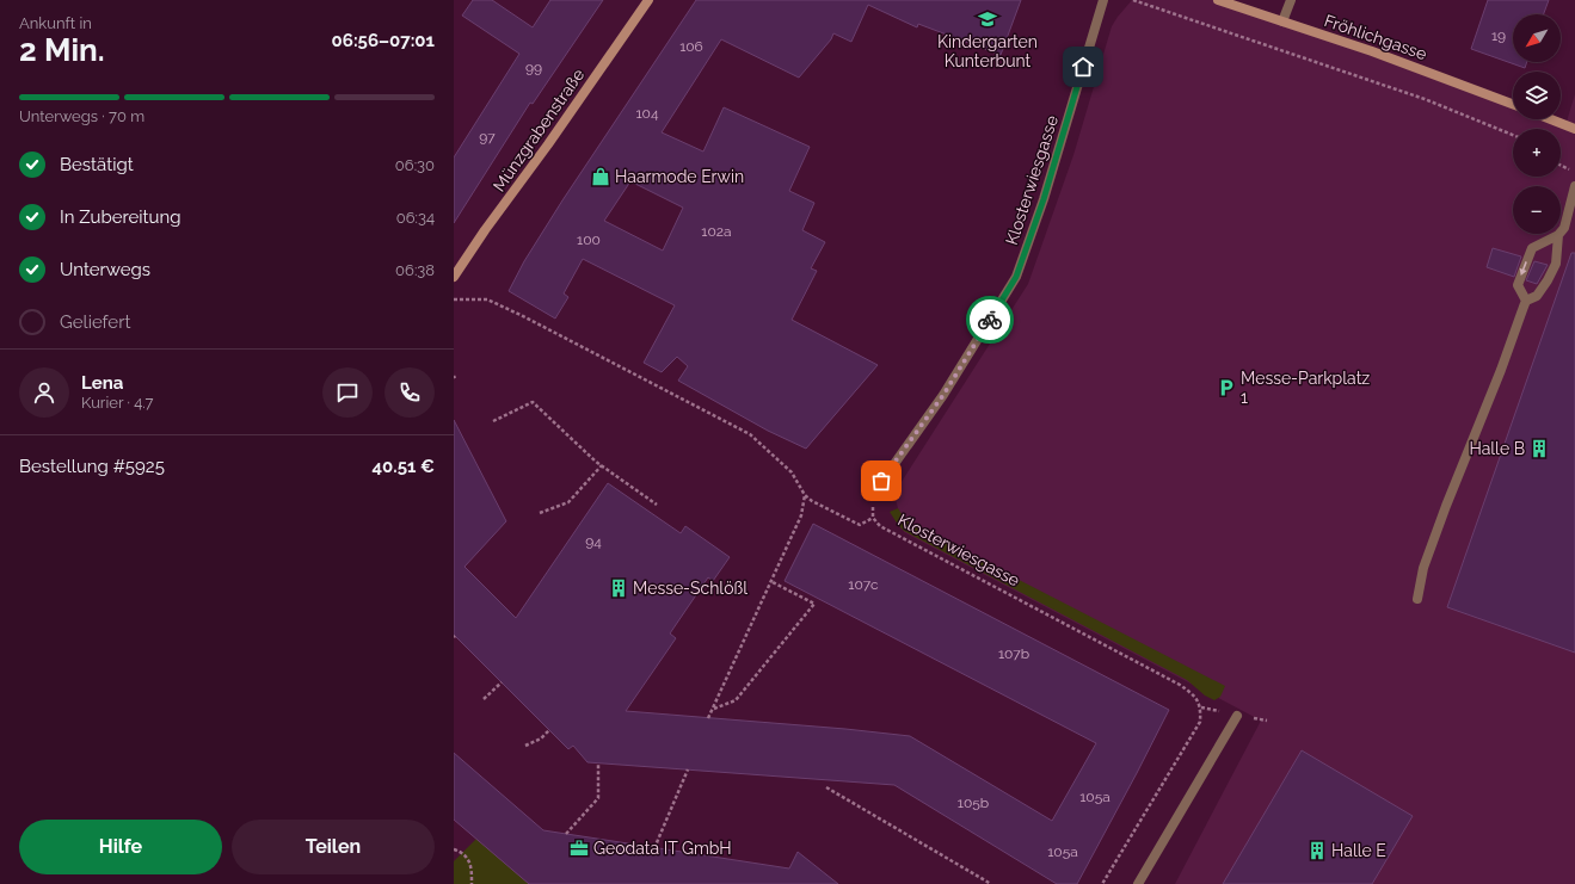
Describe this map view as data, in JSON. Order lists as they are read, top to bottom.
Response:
{
  "streets": {
    "main road": ["Fröhlichgasse", "Münzgrabenstraße"],
    "street": ["Klosterwiesgasse"]
  },
  "places": {
    "school or university": ["Kindergarten Kunterbunt"],
    "shop": ["Haarmode Erwin"],
    "parking": ["Messe-Parkplatz 1"],
    "building": ["Halle B", "Messe-Schlößl", "Halle E"],
    "office": ["Geodata IT GmbH"]
  },
  "house_numbers": [
    "19",
    "106",
    "99",
    "104",
    "97",
    "102a",
    "100",
    "94",
    "107c",
    "107b",
    "105a",
    "105b",
    "105a"
  ],
  "north": "bottom left",
  "page": {
    "heading": ["2 Min.", "Ankunft in", "06:56–07:01"],
    "panel": [
      "Lena",
      "Kurier · 4.7",
      "Bestellung #5925",
      "40.51 €"
    ],
    "map_buttons": ["+", "−"],
    "bar": "Unterwegs · 70 m",
    "list": [
      ["Bestätigt", "06:30"],
      ["In Zubereitung", "06:34"],
      ["Unterwegs", "06:38"],
      "Geliefert"
    ],
    "buttons": ["Hilfe", "Teilen"]
  }
}
